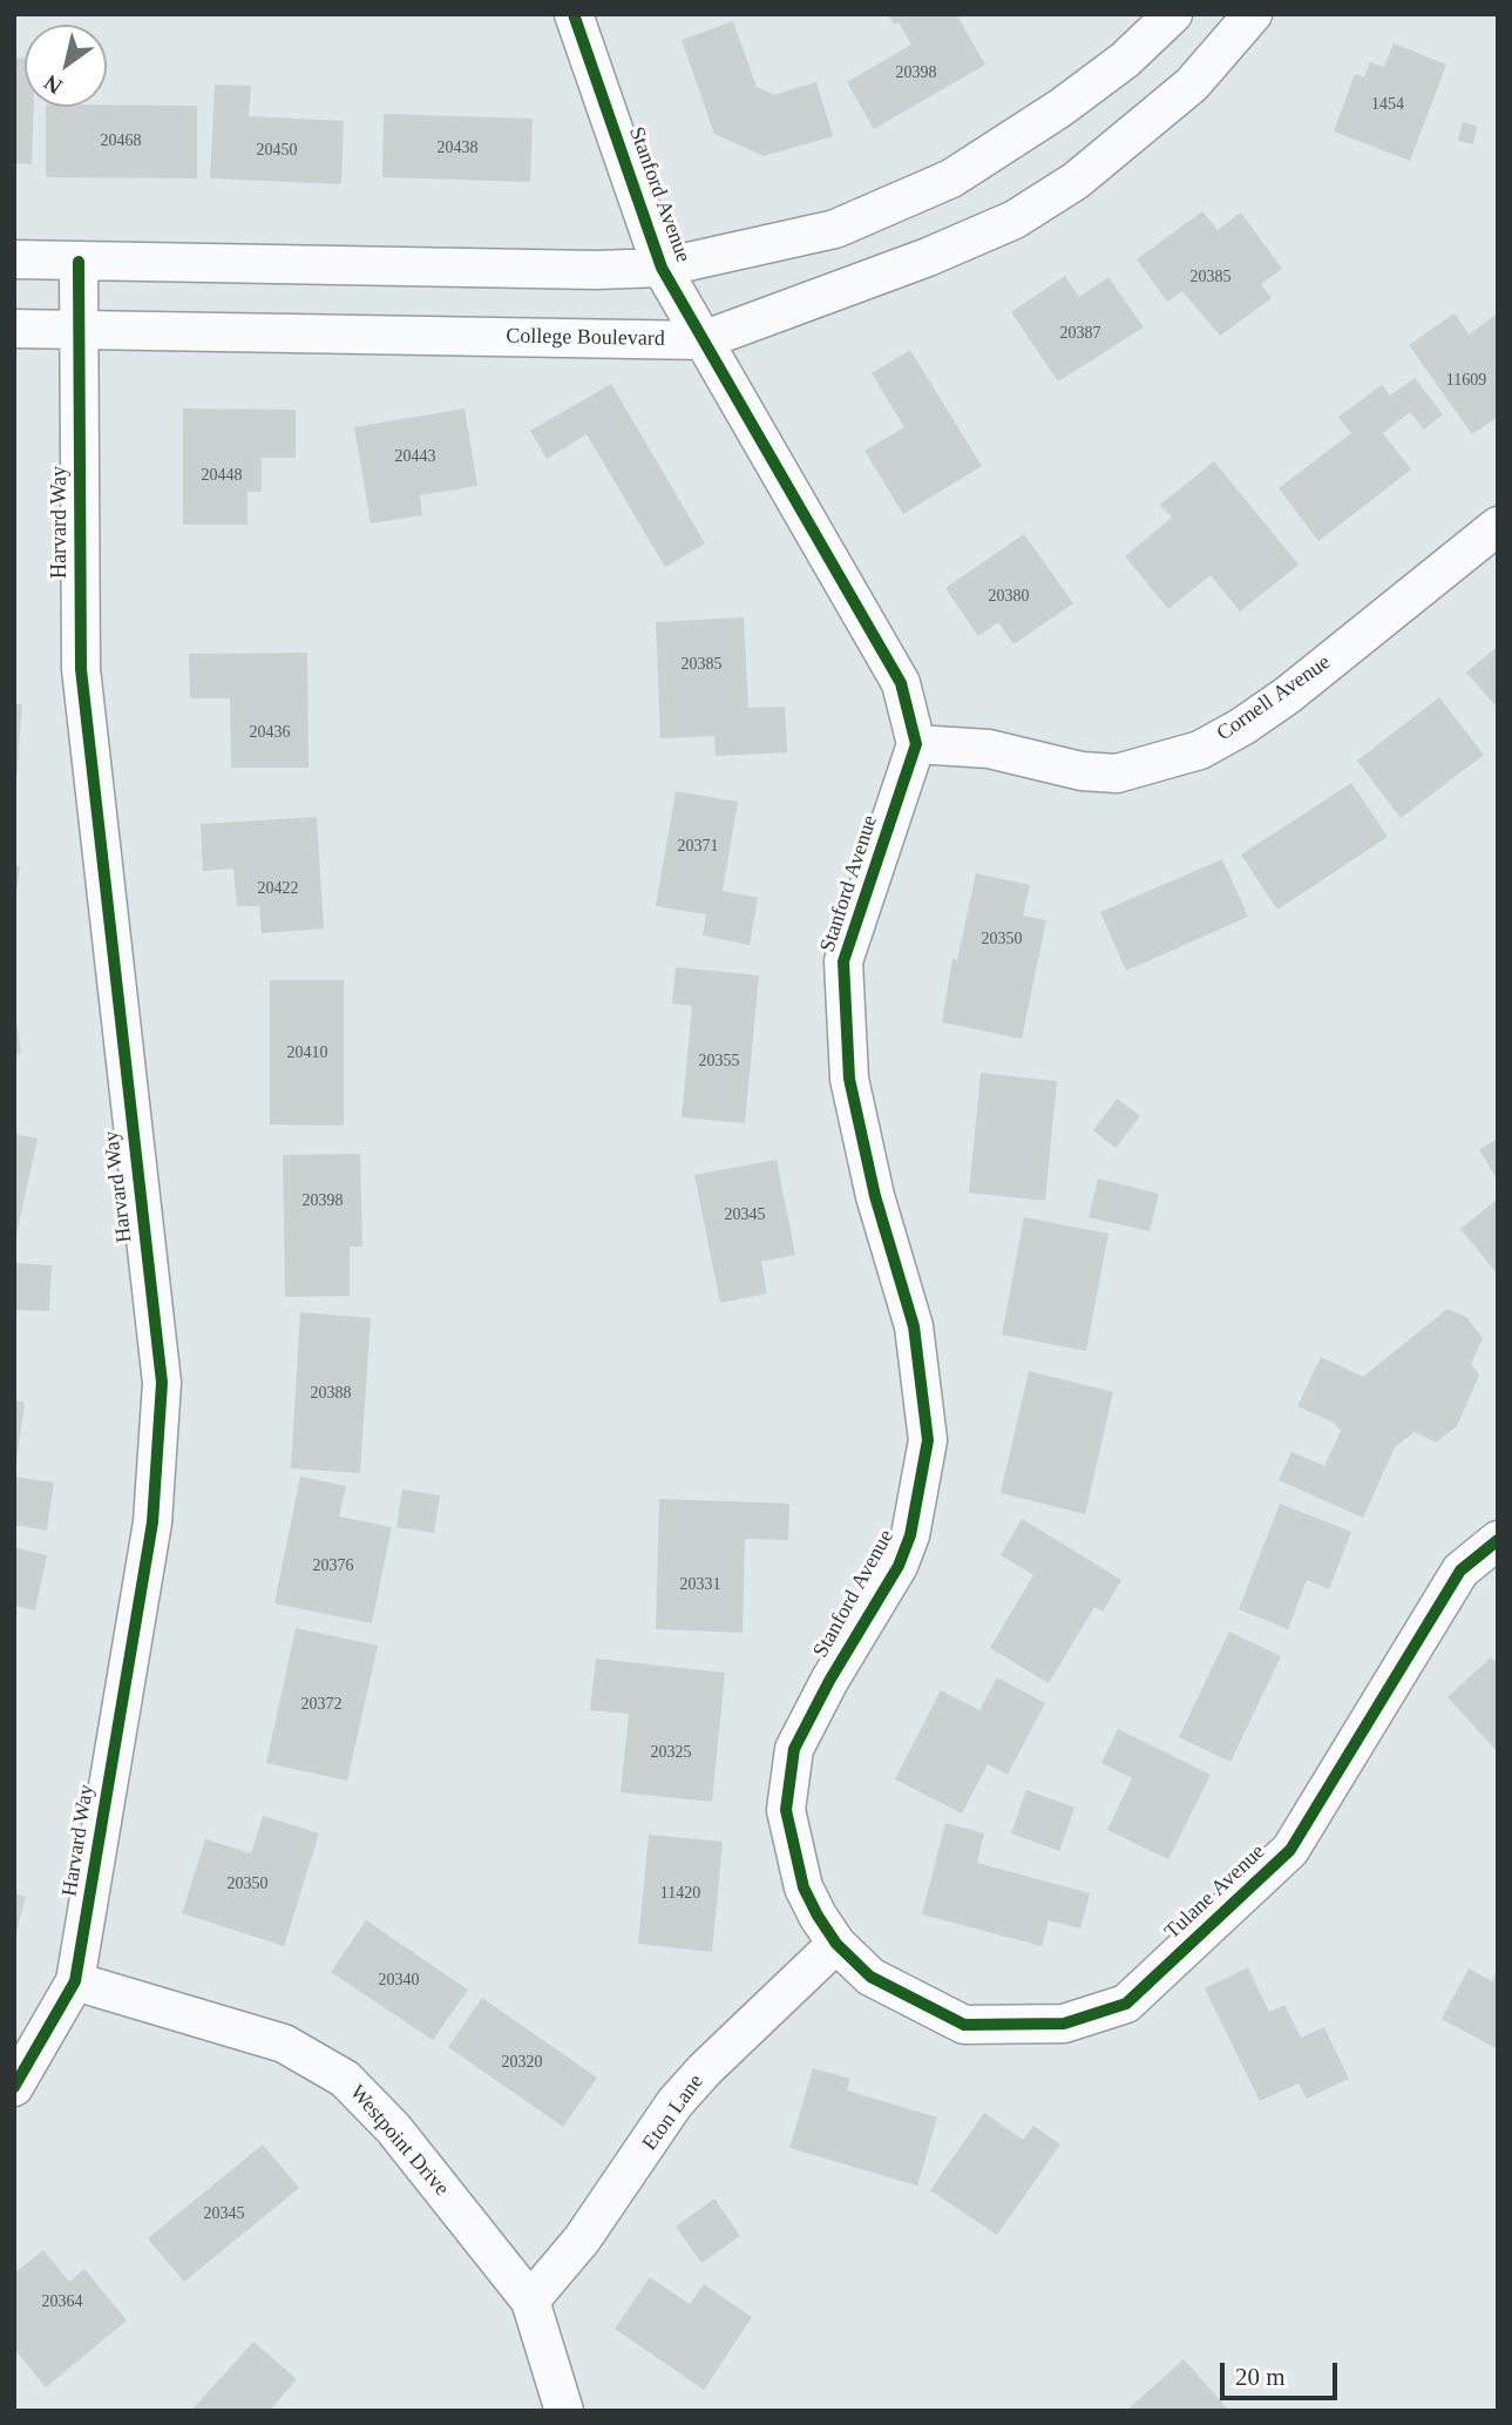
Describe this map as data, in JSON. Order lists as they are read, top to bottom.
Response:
{
  "streets": {
    "street": [
      "Stanford Avenue",
      "College Boulevard",
      "Harvard Way",
      "Cornell Avenue",
      "Tulane Avenue",
      "Eton Lane",
      "Westpoint Drive"
    ]
  },
  "crossings": [
    ["Stanford Avenue", "College Boulevard"],
    ["Stanford Avenue", "Cornell Avenue"],
    ["Stanford Avenue", "Tulane Avenue"],
    ["Stanford Avenue", "Eton Lane"],
    ["College Boulevard", "Harvard Way"],
    ["Harvard Way", "Westpoint Drive"],
    ["Tulane Avenue", "Eton Lane"],
    ["Eton Lane", "Westpoint Drive"]
  ],
  "house_numbers": [
    "20398",
    "1454",
    "20468",
    "20438",
    "20450",
    "20385",
    "20387",
    "11609",
    "20443",
    "20448",
    "20380",
    "20385",
    "20436",
    "20371",
    "20422",
    "20350",
    "20410",
    "20355",
    "20398",
    "20345",
    "20388",
    "20376",
    "20331",
    "20372",
    "20325",
    "20350",
    "11420",
    "20340",
    "20320",
    "20345",
    "20364"
  ],
  "scale_bar": "20 m",
  "north": "bottom left"
}
